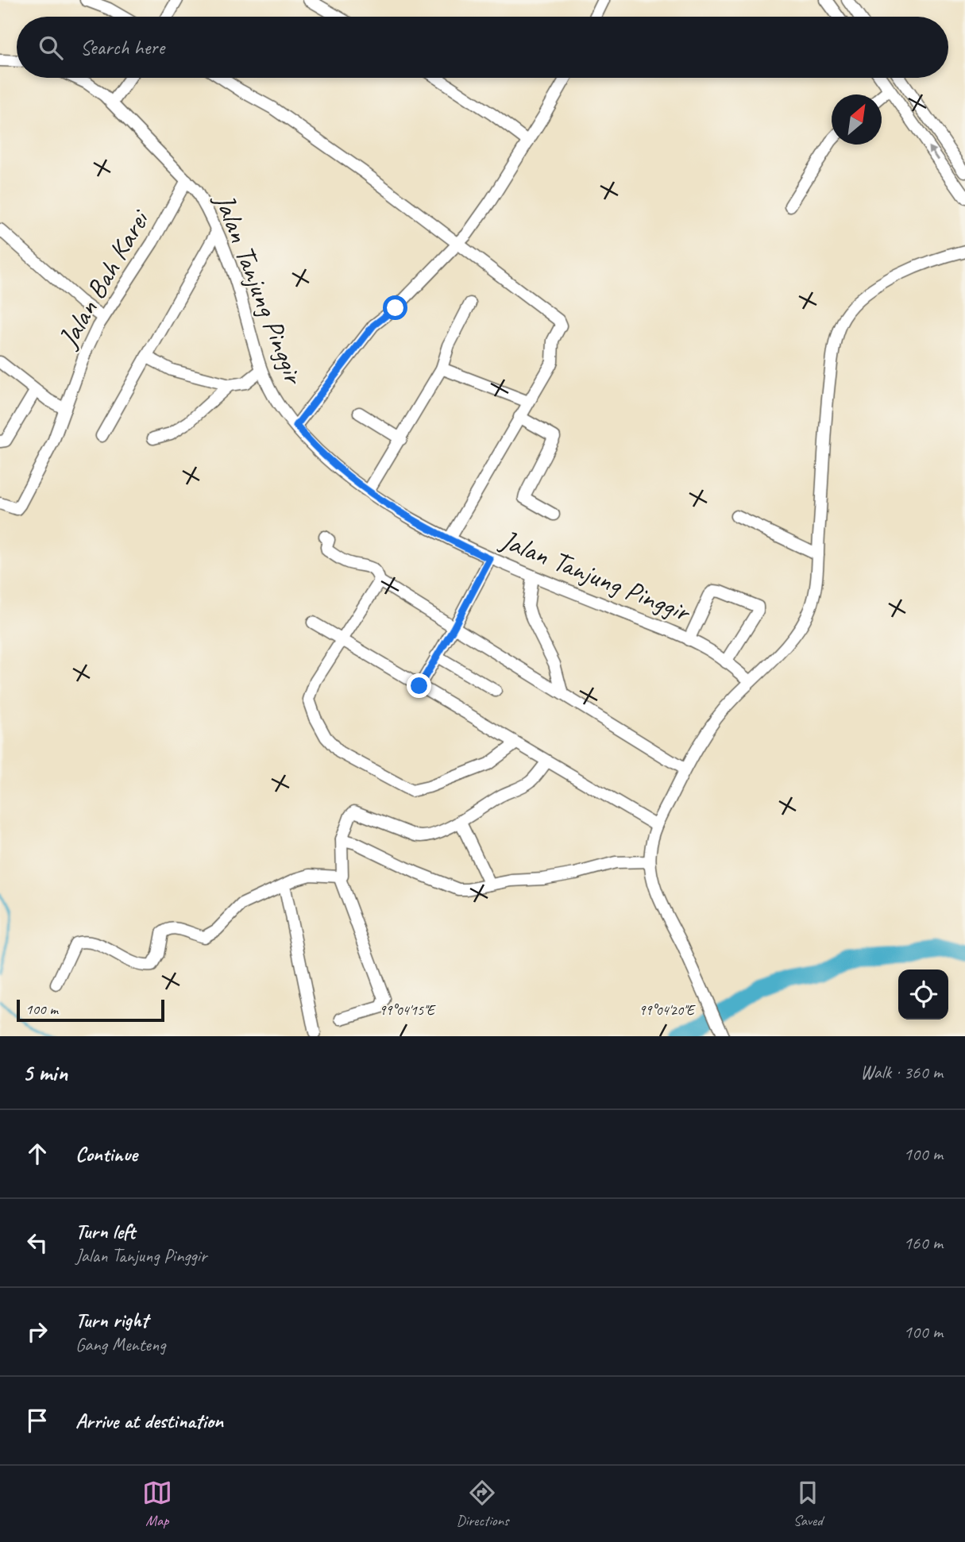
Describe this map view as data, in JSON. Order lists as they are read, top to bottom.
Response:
{
  "streets": {
    "street": ["Jalan Bah Karei", "Jalan Tanjung Pinggir"]
  },
  "crossings": [
    ["Jalan Bah Karei", "Jalan Tanjung Pinggir"]
  ],
  "scale_bar": "100 m",
  "north": "top right",
  "page": {
    "search": "Search here",
    "scale": "100 m",
    "heading": ["5 min", "Walk · 360 m"],
    "list": [
      ["Continue", "100 m"],
      ["Turn left", "Jalan Tanjung Pinggir", "160 m"],
      ["Turn right", "Gang Menteng", "100 m"],
      "Arrive at destination"
    ],
    "nav": ["Map", "Directions", "Saved"]
  },
  "coordinates": ["99°04'15\"E", "99°04'20\"E"]
}
